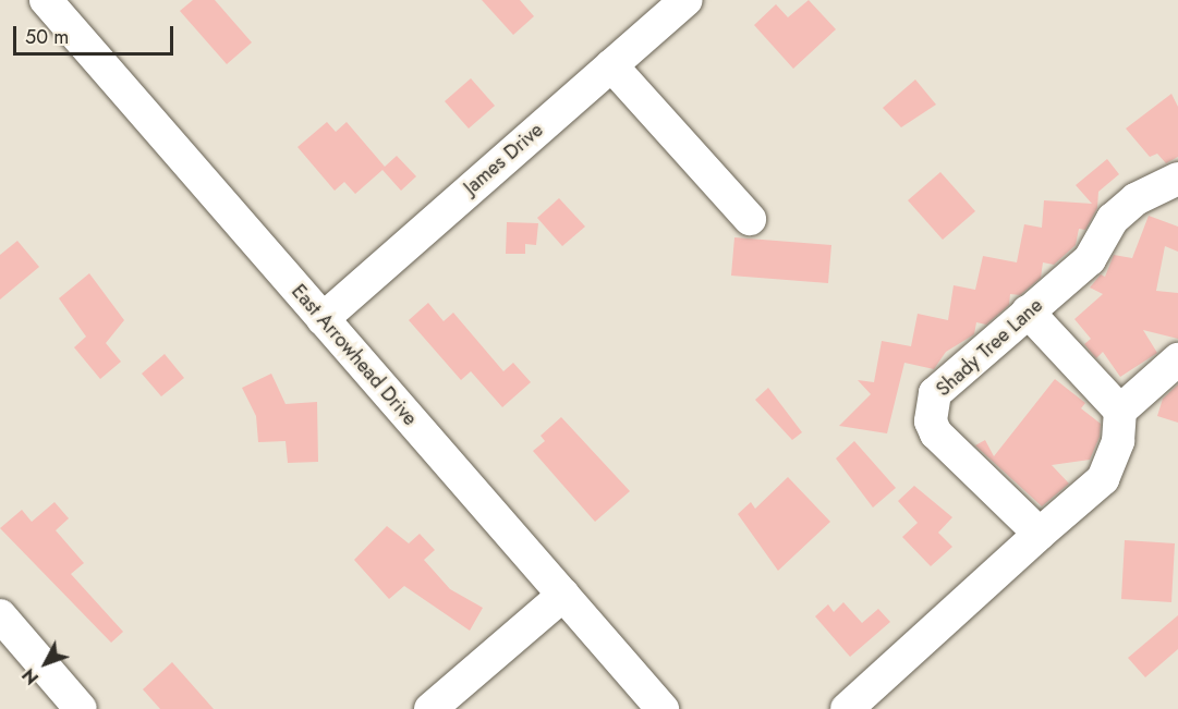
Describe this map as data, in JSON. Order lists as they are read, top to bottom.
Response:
{
  "streets": {
    "street": ["James Drive", "Shady Tree Lane", "East Arrowhead Drive"]
  },
  "crossings": [
    ["James Drive", "East Arrowhead Drive"]
  ],
  "scale_bar": "50 m",
  "north": "bottom left"
}
